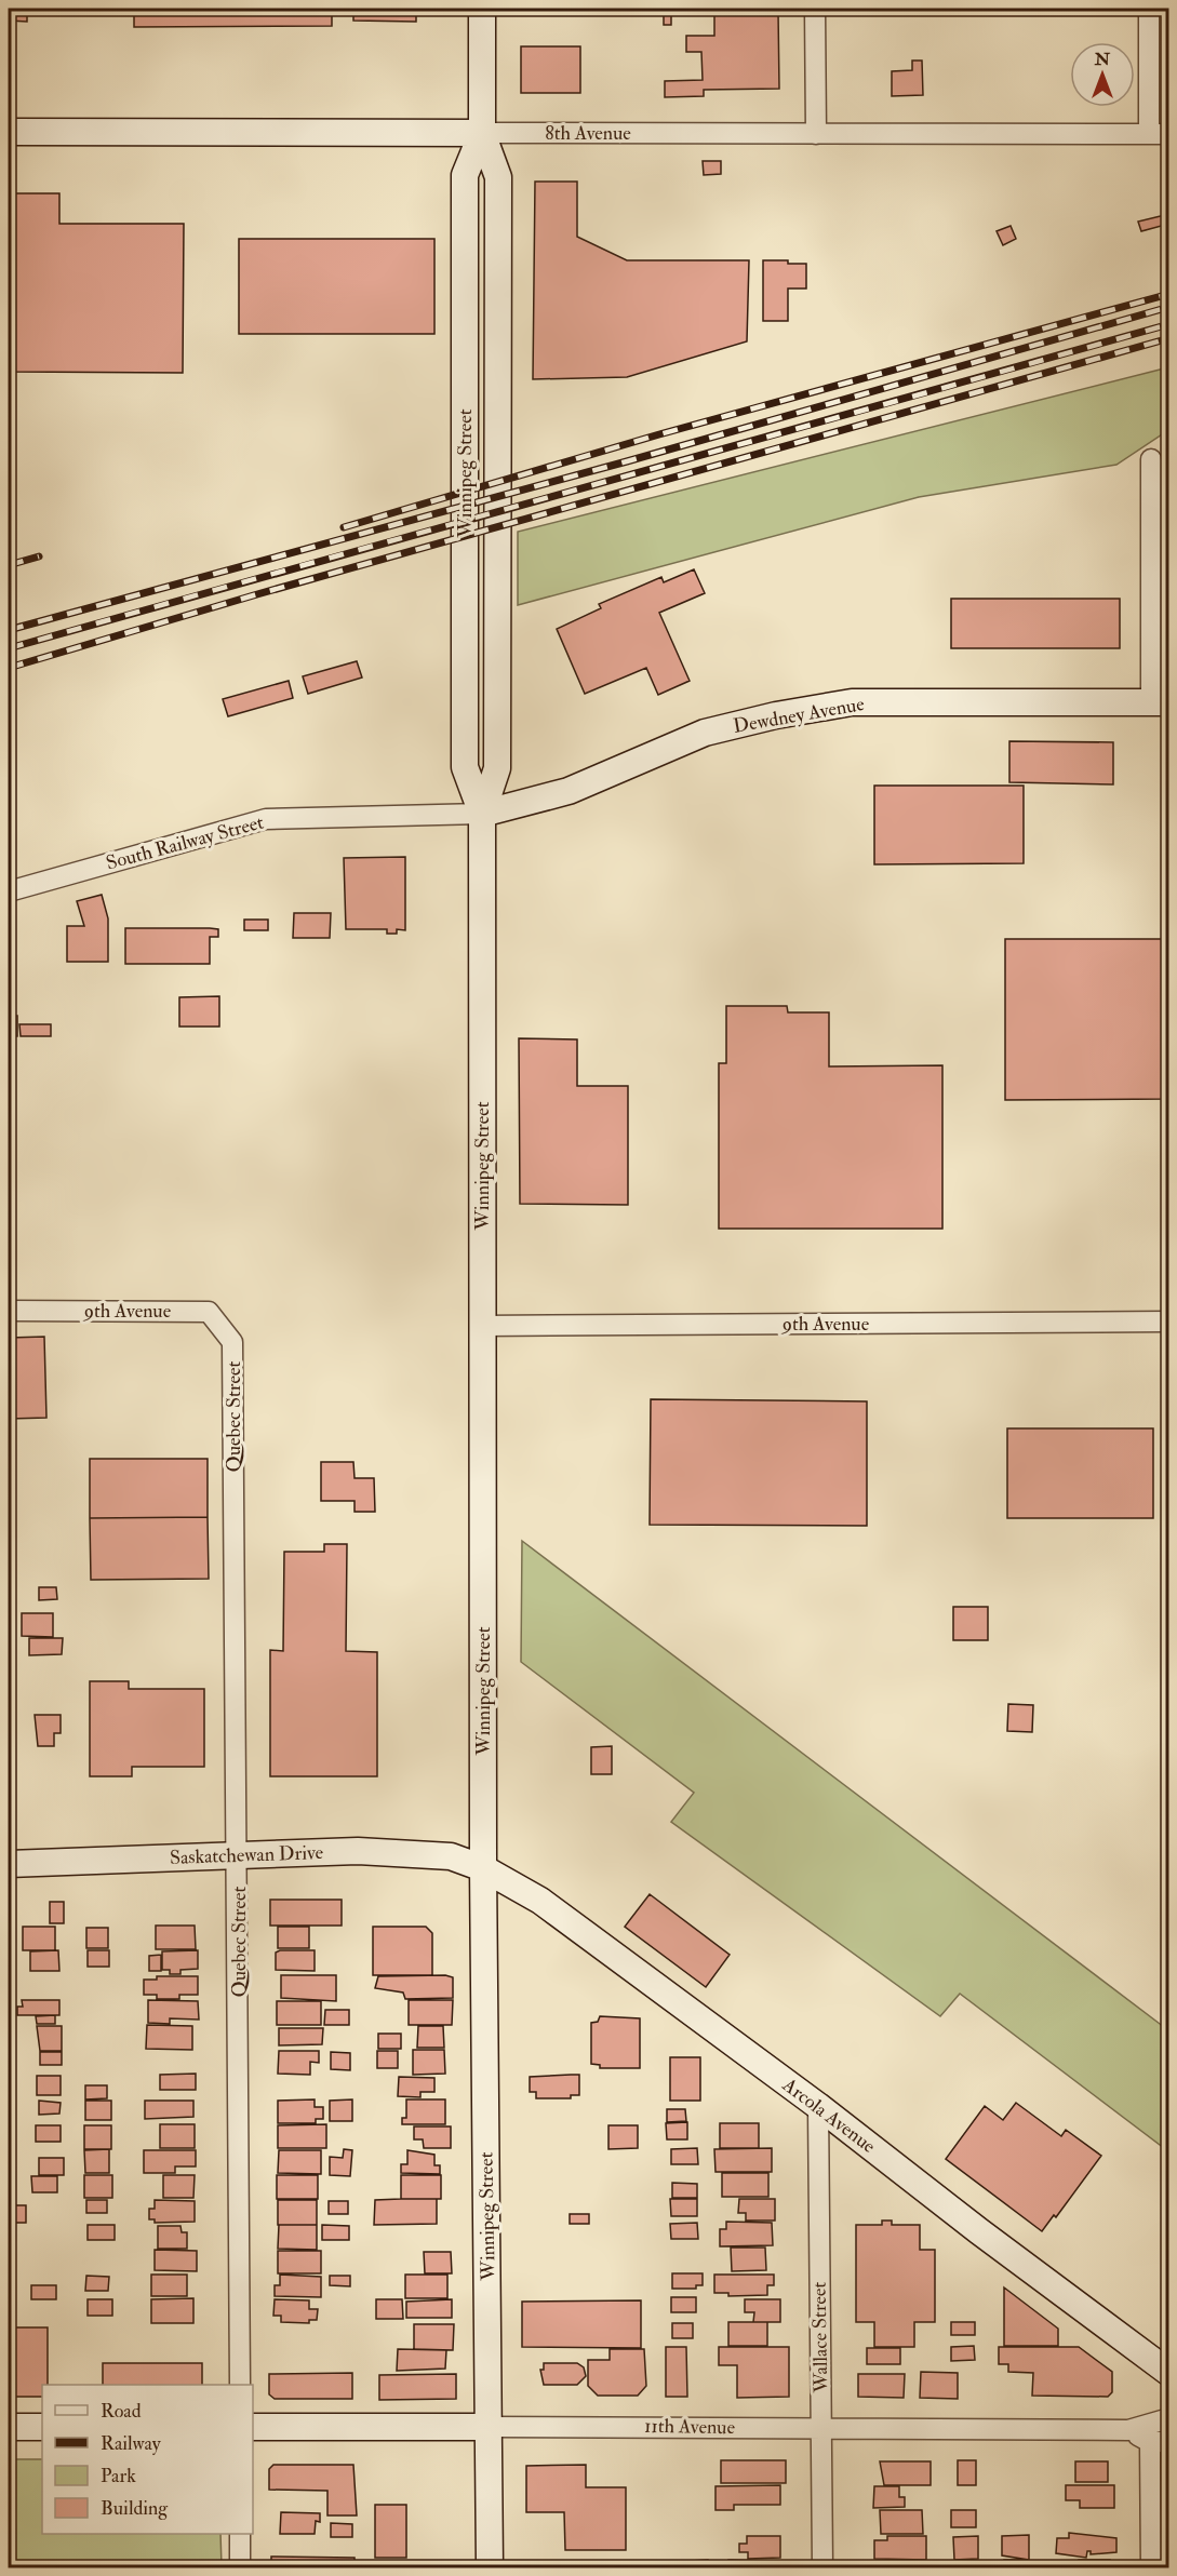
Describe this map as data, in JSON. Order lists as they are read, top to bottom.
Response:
{
  "streets": {
    "main road": [
      "8th Avenue",
      "Winnipeg Street",
      "Dewdney Avenue",
      "Saskatchewan Drive",
      "Arcola Avenue",
      "11th Avenue"
    ],
    "street": [
      "South Railway Street",
      "9th Avenue",
      "Quebec Street",
      "Wallace Street"
    ]
  },
  "crossings": [
    ["8th Avenue", "Winnipeg Street"],
    ["Winnipeg Street", "Dewdney Avenue"],
    ["Winnipeg Street", "South Railway Street"],
    ["Winnipeg Street", "9th Avenue"],
    ["Winnipeg Street", "Saskatchewan Drive"],
    ["Winnipeg Street", "Arcola Avenue"],
    ["Winnipeg Street", "11th Avenue"],
    ["Dewdney Avenue", "South Railway Street"],
    ["9th Avenue", "Quebec Street"],
    ["Quebec Street", "Saskatchewan Drive"],
    ["Saskatchewan Drive", "Arcola Avenue"],
    ["Arcola Avenue", "Wallace Street"],
    ["Wallace Street", "11th Avenue"]
  ],
  "legend": [
    "Road",
    "Railway",
    "Park",
    "Building"
  ],
  "north": "top"
}
